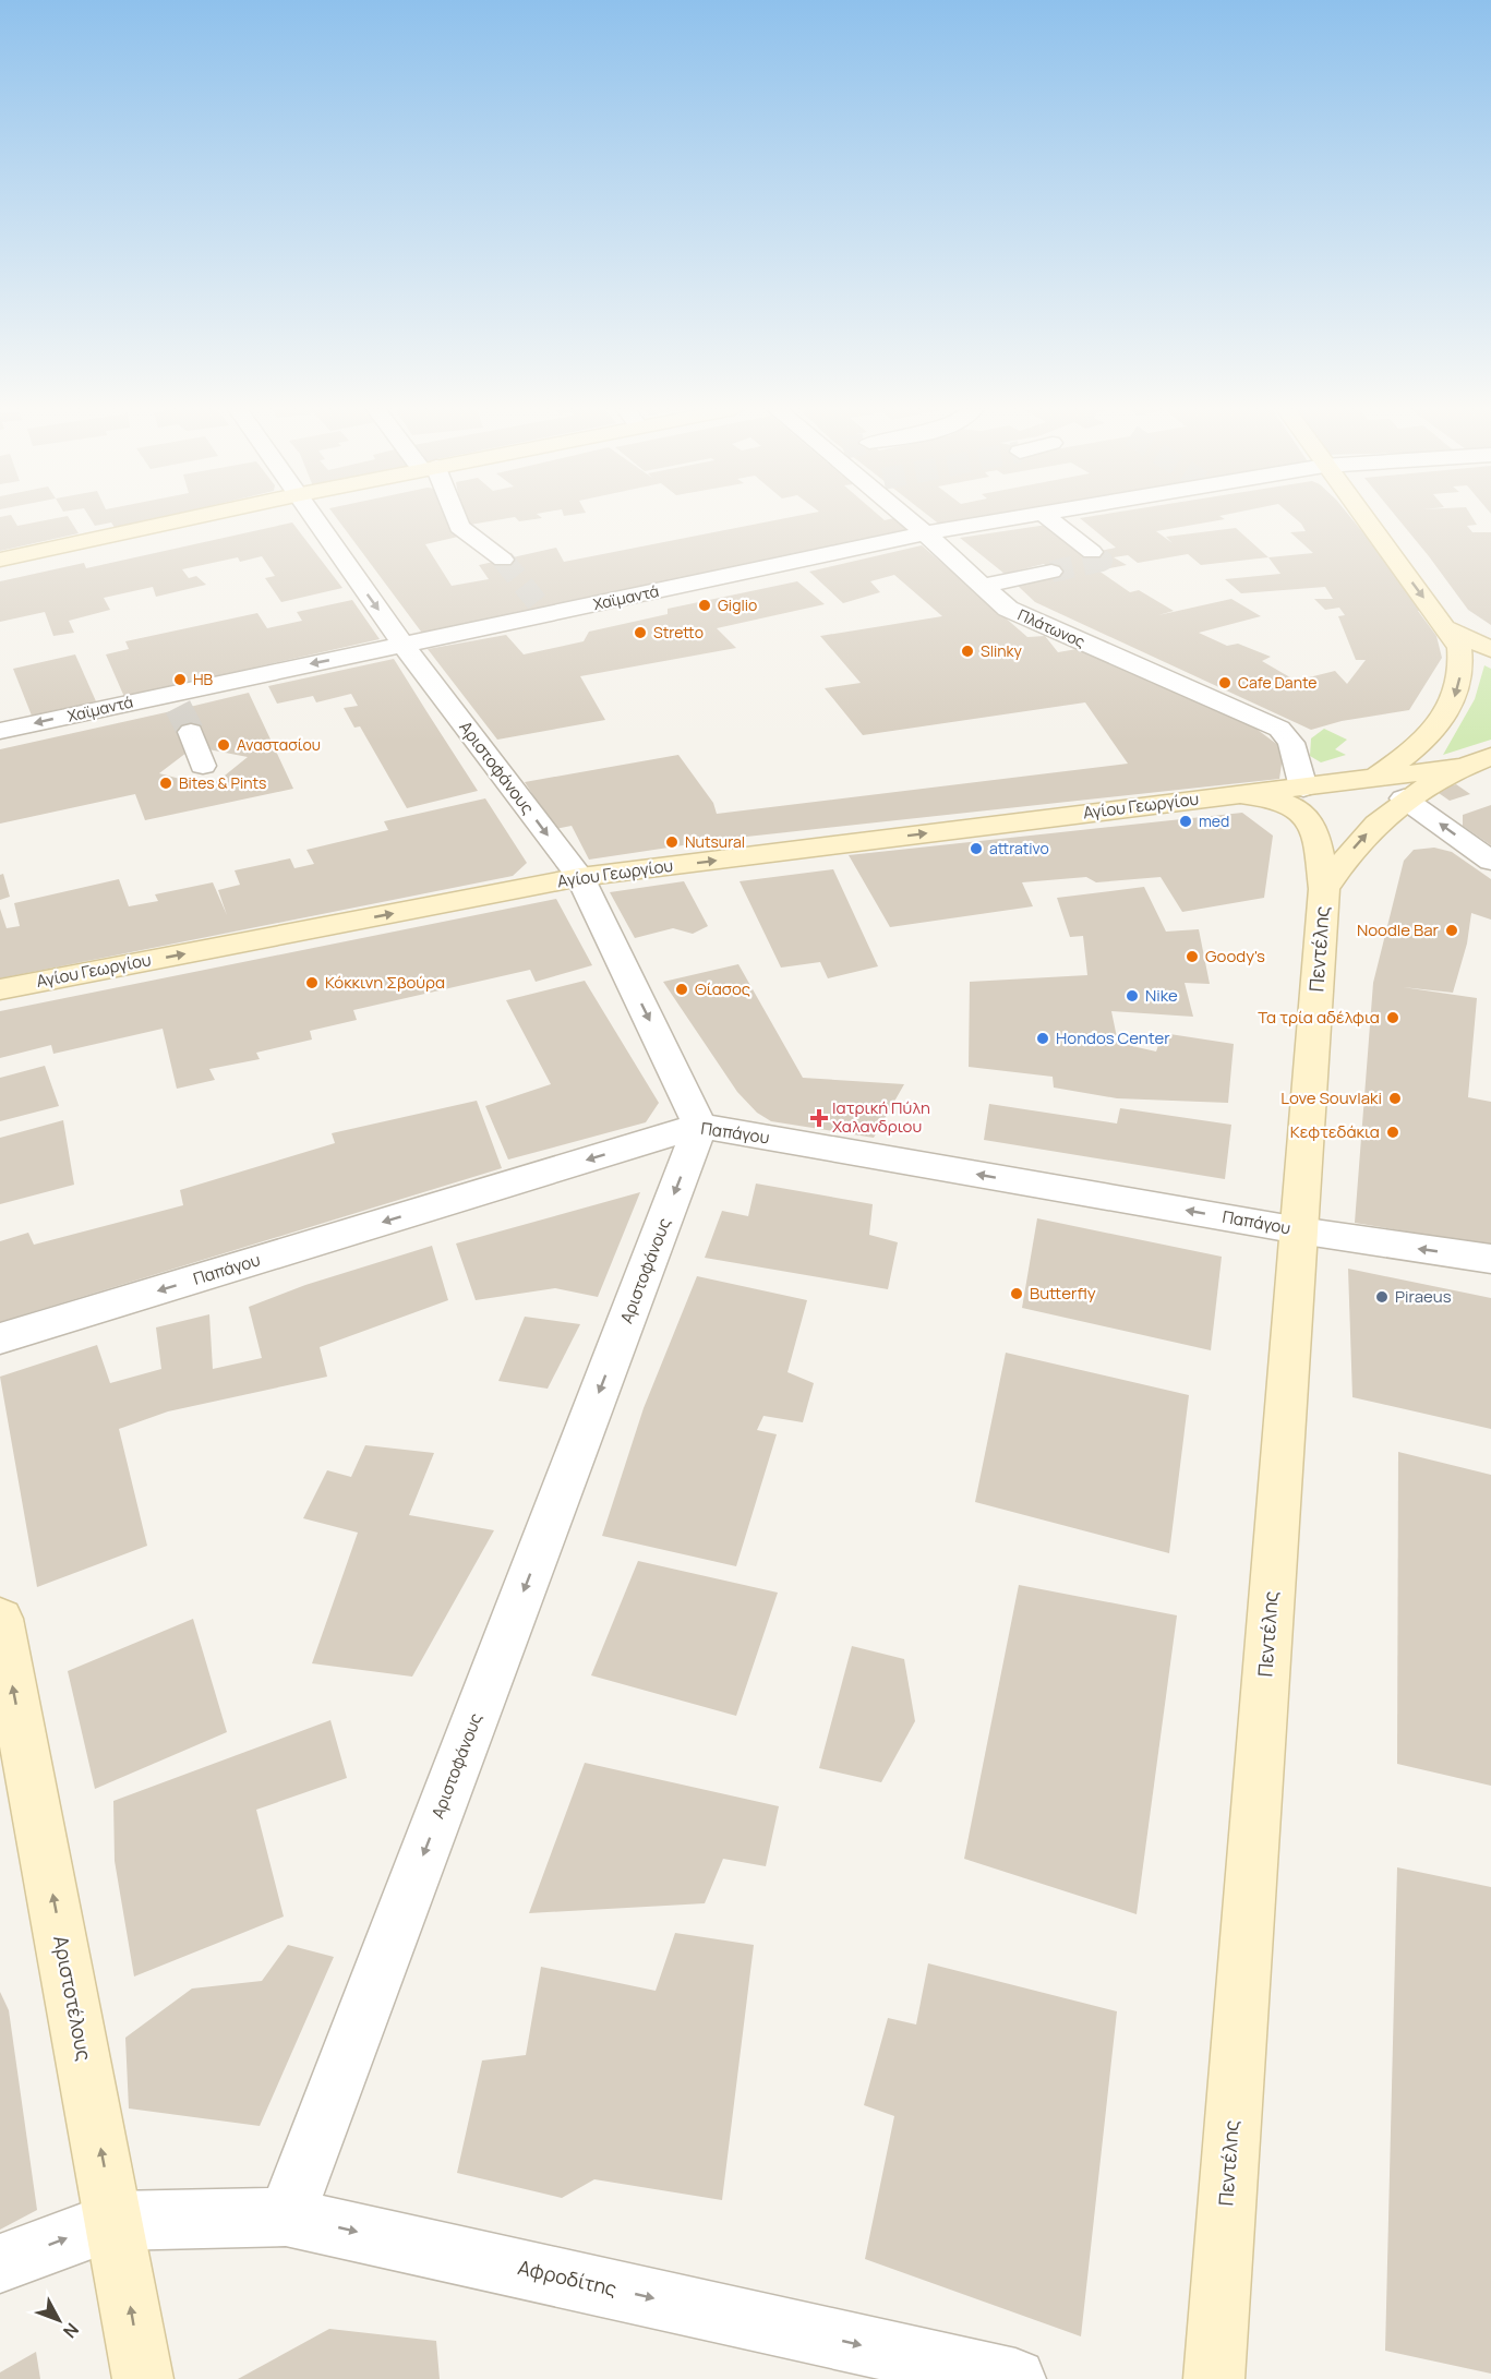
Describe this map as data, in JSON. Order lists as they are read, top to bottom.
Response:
{
  "streets": {
    "main road": ["Αγίου Γεωργίου", "Πεντέλης", "Αριστοτέλους"],
    "street": [
      "Χαϊμαντά",
      "Πλάτωνος",
      "Αριστοφάνους",
      "Παπάγου",
      "Αφροδίτης"
    ]
  },
  "crossings": [
    ["Χαϊμαντά", "Πλάτωνος"],
    ["Χαϊμαντά", "Αριστοφάνους"],
    ["Πλάτωνος", "Αγίου Γεωργίου"],
    ["Αριστοφάνους", "Αγίου Γεωργίου"],
    ["Αριστοφάνους", "Παπάγου"],
    ["Αριστοφάνους", "Αφροδίτης"],
    ["Αγίου Γεωργίου", "Πεντέλης"],
    ["Πεντέλης", "Παπάγου"],
    ["Αριστοτέλους", "Αφροδίτης"]
  ],
  "one_way": [
    "Χαϊμαντά",
    "Αριστοφάνους",
    "Αγίου Γεωργίου",
    "Παπάγου",
    "Αριστοτέλους",
    "Αφροδίτης"
  ],
  "places": {
    "other": [
      "Giglio",
      "Stretto",
      "Slinky",
      "HB",
      "Cafe Dante",
      "Αναστασίου",
      "Bites & Pints",
      "med",
      "Nutsural",
      "attrativo",
      "Noodle Bar",
      "Goody's",
      "Κόκκινη Σβούρα",
      "Θίασος",
      "Nike",
      "Τα τρία αδέλφια",
      "Hondos Center",
      "Love Souvlaki",
      "Κεφτεδάκια",
      "Butterfly",
      "Piraeus"
    ],
    "health": ["Ιατρική Πύλη Χαλανδριου"]
  },
  "north": "bottom right"
}
